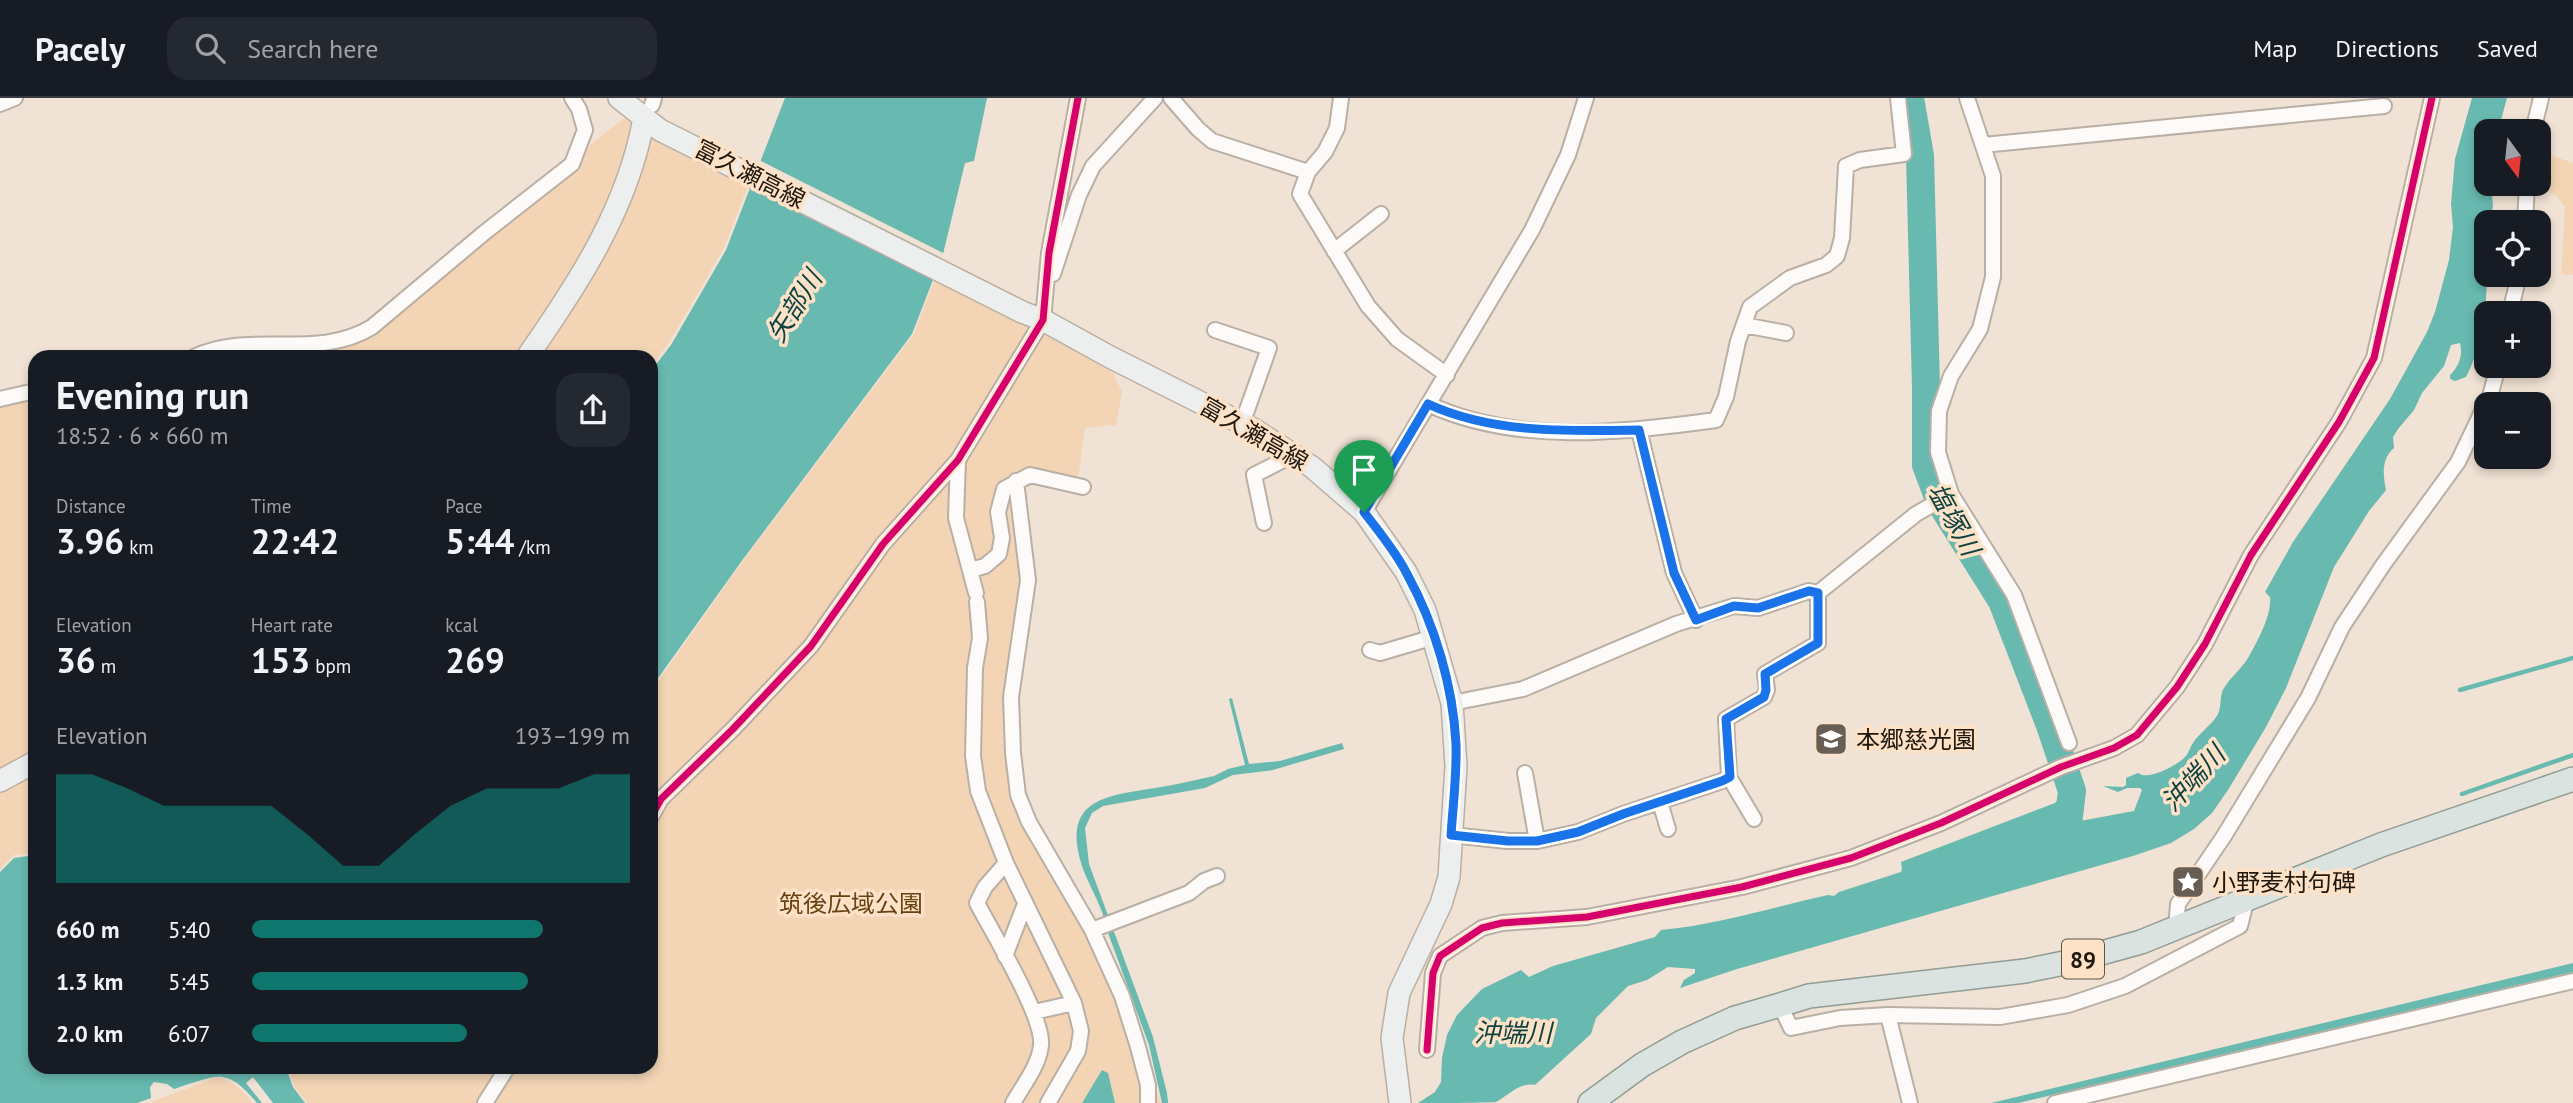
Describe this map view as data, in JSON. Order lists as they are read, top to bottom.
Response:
{
  "streets": {
    "main road": ["富久瀬高線", "89"]
  },
  "water": ["矢部川", "塩塚川", "沖端川"],
  "parks": ["筑後広域公園"],
  "places": {
    "school or university": ["本郷慈光園"],
    "place": ["小野麦村句碑"]
  },
  "north": "bottom",
  "page": {
    "header": "Pacely",
    "search": "Search here",
    "nav": ["Map", "Directions", "Saved"],
    "map_buttons": ["+", "−"],
    "heading": ["Evening run", "18:52 · 6 × 660 m"],
    "stats": [
      ["Distance", "3.96 km"],
      ["Time", "22:42"],
      ["Pace", "5:44 /km"],
      ["Elevation", "36 m"],
      ["Heart rate", "153 bpm"],
      ["kcal", "269"]
    ],
    "chart": ["Elevation", "193–199 m"],
    "list": [
      {
        "name": "660 m",
        "note": "5:40"
      },
      {
        "name": "1.3 km",
        "note": "5:45"
      },
      {
        "name": "2.0 km",
        "note": "6:07"
      }
    ]
  }
}
